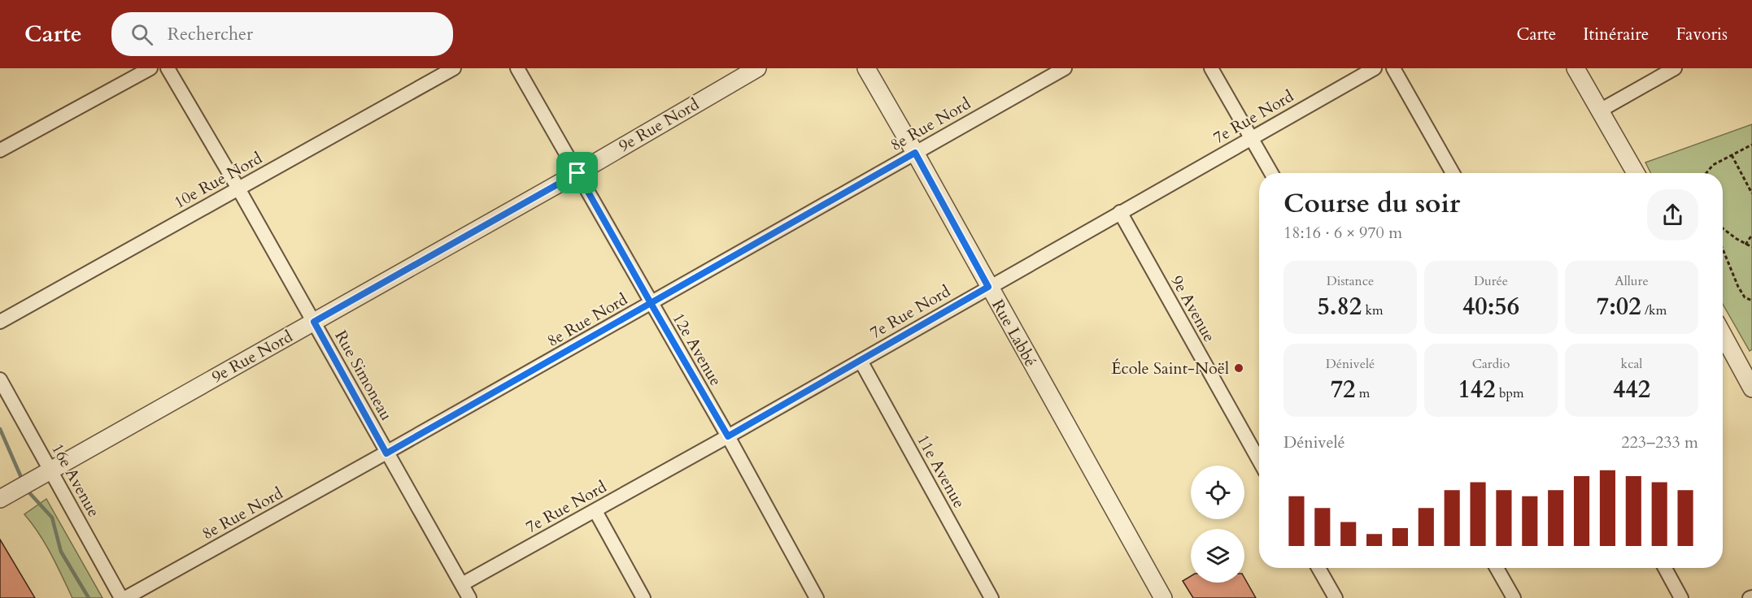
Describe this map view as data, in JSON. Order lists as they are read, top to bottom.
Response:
{
  "streets": {
    "street": [
      "7e Rue Nord",
      "8e Rue Nord",
      "9e Rue Nord",
      "10e Rue Nord",
      "9e Avenue",
      "Rue Labbé",
      "12e Avenue",
      "Rue Simoneau",
      "11e Avenue",
      "16e Avenue"
    ]
  },
  "crossings": [
    ["7e Rue Nord", "9e Avenue"],
    ["7e Rue Nord", "Rue Labbé"],
    ["7e Rue Nord", "12e Avenue"],
    ["7e Rue Nord", "Rue Simoneau"],
    ["7e Rue Nord", "11e Avenue"],
    ["8e Rue Nord", "Rue Labbé"],
    ["8e Rue Nord", "12e Avenue"],
    ["8e Rue Nord", "Rue Simoneau"],
    ["8e Rue Nord", "16e Avenue"],
    ["9e Rue Nord", "12e Avenue"],
    ["9e Rue Nord", "Rue Simoneau"],
    ["9e Rue Nord", "16e Avenue"],
    ["10e Rue Nord", "Rue Simoneau"]
  ],
  "places": ["École Saint-Noël"],
  "page": {
    "header": "Carte",
    "search": "Rechercher",
    "nav": ["Carte", "Itinéraire", "Favoris"],
    "heading": ["Course du soir", "18:16 · 6 × 970 m"],
    "stats": [
      ["Distance", "5.82 km"],
      ["Durée", "40:56"],
      ["Allure", "7:02 /km"],
      ["Dénivelé", "72 m"],
      ["Cardio", "142 bpm"],
      ["kcal", "442"]
    ],
    "chart": ["Dénivelé", "223–233 m"]
  }
}
